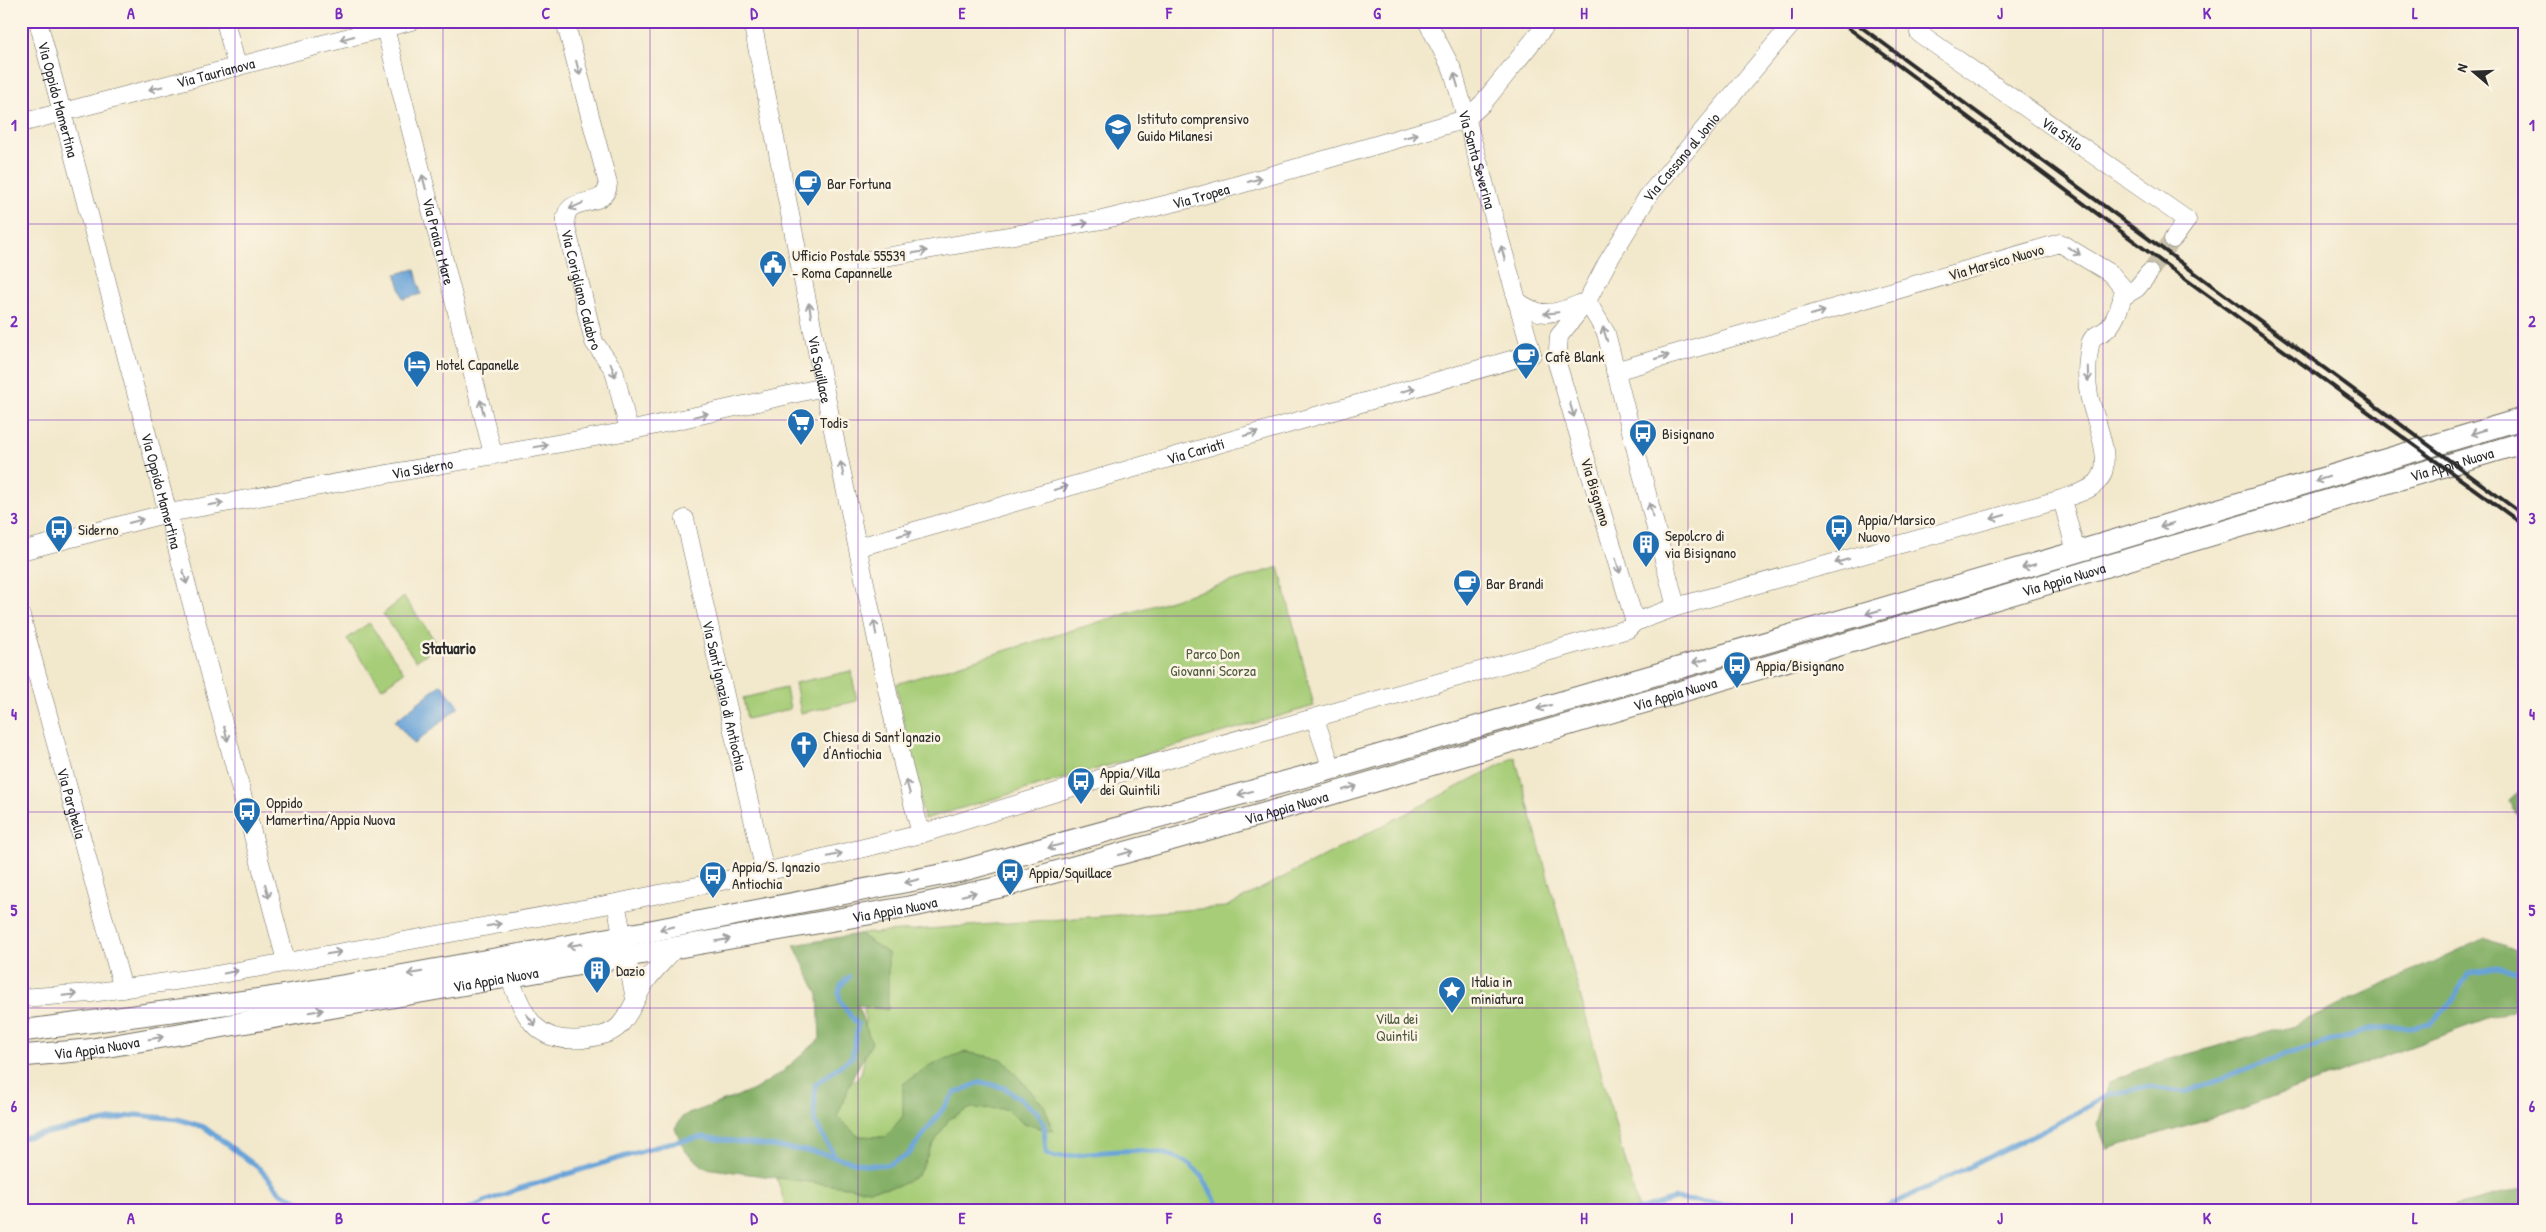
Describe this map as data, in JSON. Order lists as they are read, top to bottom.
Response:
{
  "streets": {
    "main road": ["Via Appia Nuova"],
    "street": [
      "Via Taurianova",
      "Via Oppido Mamertina",
      "Via Stilo",
      "Via Cassano al Jonio",
      "Via Santa Severina",
      "Via Tropea",
      "Via Praia a Mare",
      "Via Marsico Nuovo",
      "Via Corigliano Calabro",
      "Via Squillace",
      "Via Cariati",
      "Via Siderno",
      "Via Bisgnano",
      "Via Sant'Ignazio di Antiochia",
      "Via Parghelia"
    ]
  },
  "crossings": [
    ["Via Taurianova", "Via Oppido Mamertina"],
    ["Via Taurianova", "Via Praia a Mare"],
    ["Via Oppido Mamertina", "Via Siderno"],
    ["Via Cassano al Jonio", "Via Bisgnano"],
    ["Via Santa Severina", "Via Tropea"],
    ["Via Santa Severina", "Via Cariati"],
    ["Via Tropea", "Via Squillace"],
    ["Via Praia a Mare", "Via Siderno"],
    ["Via Corigliano Calabro", "Via Siderno"],
    ["Via Squillace", "Via Cariati"],
    ["Via Squillace", "Via Siderno"]
  ],
  "one_way": [
    "Via Taurianova",
    "Via Oppido Mamertina",
    "Via Santa Severina",
    "Via Tropea",
    "Via Praia a Mare",
    "Via Marsico Nuovo",
    "Via Corigliano Calabro",
    "Via Squillace",
    "Via Cariati",
    "Via Siderno"
  ],
  "districts": ["Statuario"],
  "parks": ["Parco Don Giovanni Scorza", "Villa dei Quintili"],
  "places": {
    "school or university": ["Istituto comprensivo Guido Milanesi"],
    "cafe": ["Bar Fortuna", "Cafè Blank", "Bar Brandi"],
    "public building": ["Ufficio Postale 55539 – Roma Capannelle"],
    "hotel": ["Hotel Capanelle"],
    "supermarket": ["Todis"],
    "bus stop": [
      "Bisignano",
      "Appia/Marsico Nuovo",
      "Siderno",
      "Appia/Bisignano",
      "Appia/Villa dei Quintili",
      "Oppido Mamertina/Appia Nuova",
      "Appia/Squillace",
      "Appia/S. Ignazio Antiochia"
    ],
    "building": ["Sepolcro di via Bisignano", "Dazio"],
    "church": ["Chiesa di Sant'Ignazio d'Antiochia"],
    "place": ["Italia in miniatura"]
  },
  "north": "left",
  "grid": {
    "columns": [
      "A",
      "B",
      "C",
      "D",
      "E",
      "F",
      "G",
      "H",
      "I",
      "J",
      "K",
      "L"
    ],
    "rows": [
      "1",
      "2",
      "3",
      "4",
      "5",
      "6"
    ]
  }
}
